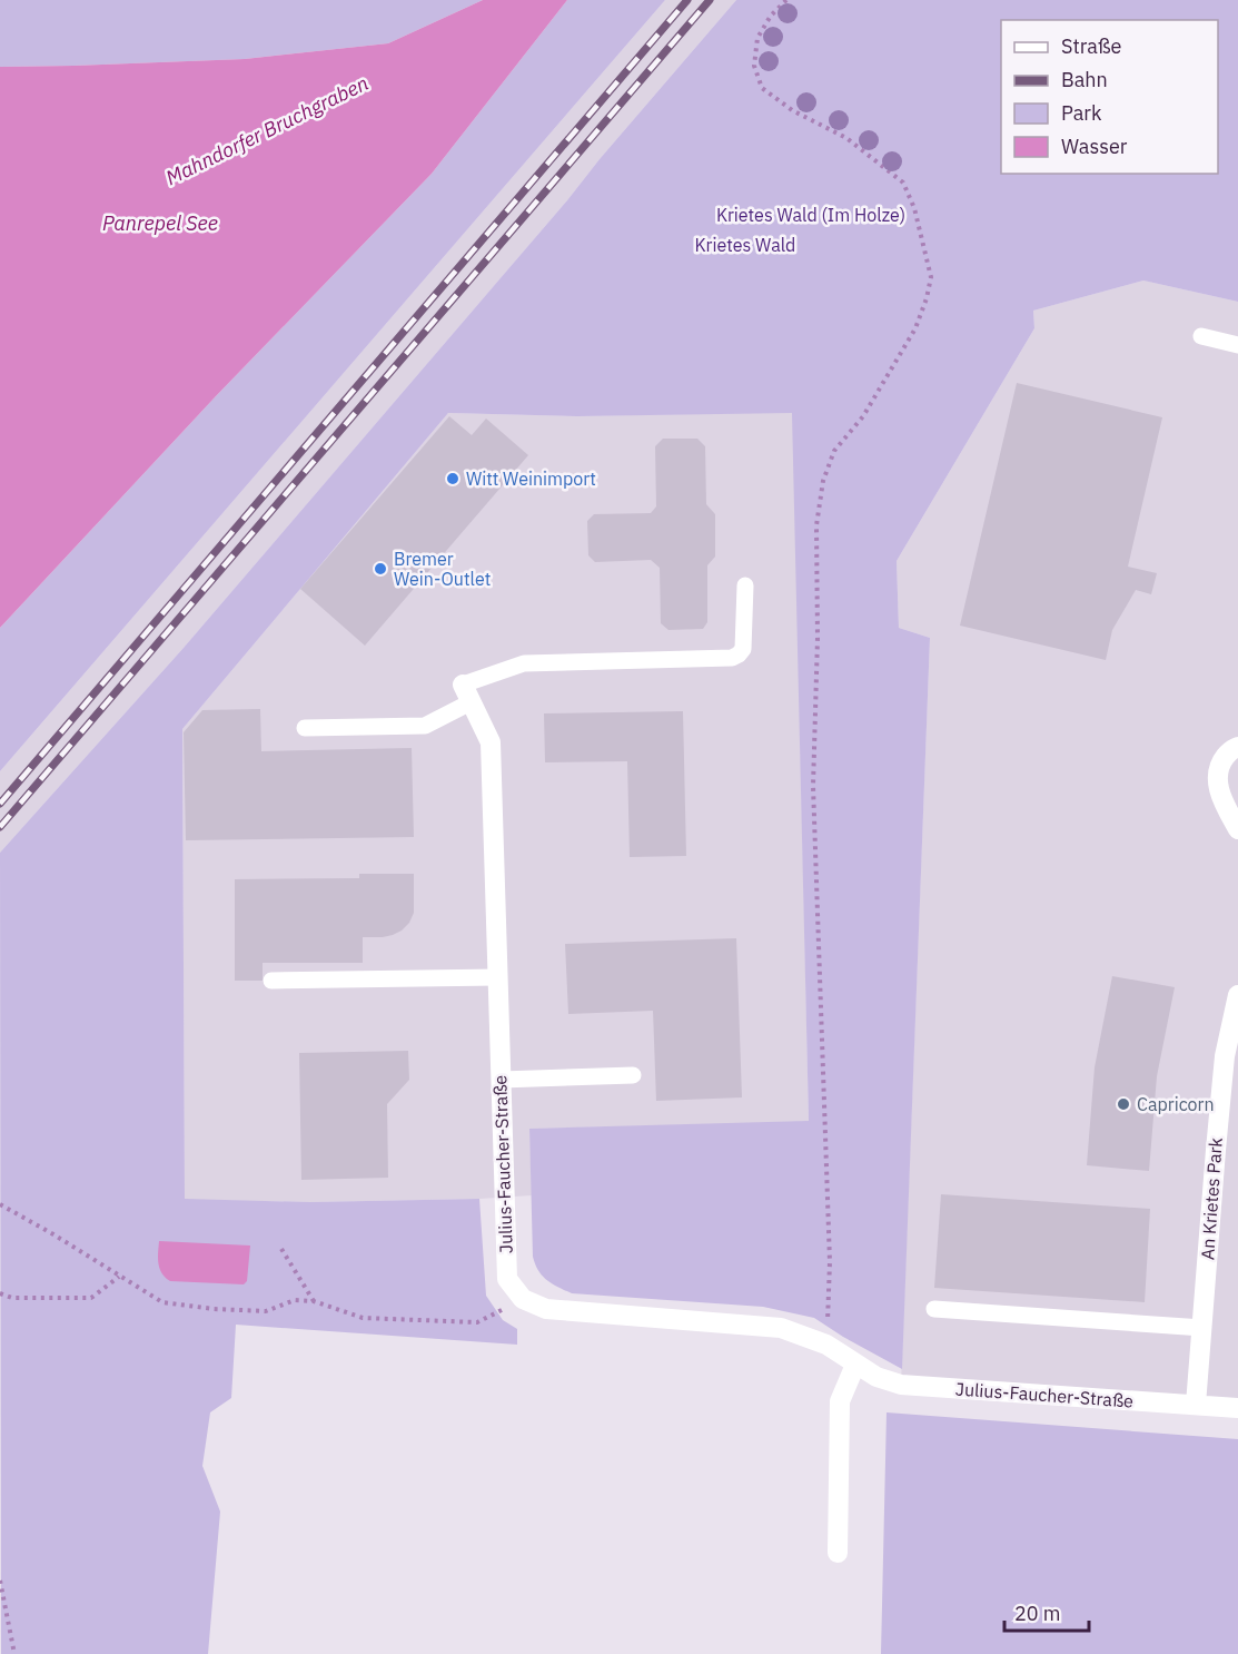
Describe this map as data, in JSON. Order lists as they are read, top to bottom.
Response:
{
  "streets": {
    "street": ["Julius-Faucher-Straße", "An Krietes Park"]
  },
  "crossings": [
    ["Julius-Faucher-Straße", "An Krietes Park"]
  ],
  "water": ["Mahndorfer Bruchgraben", "Panrepel See"],
  "parks": ["Krietes Wald (Im Holze)", "Krietes Wald"],
  "places": ["Witt Weinimport", "Bremer Wein-Outlet", "Capricorn"],
  "legend": [
    "Straße",
    "Bahn",
    "Park",
    "Wasser"
  ],
  "scale_bar": "20 m"
}
